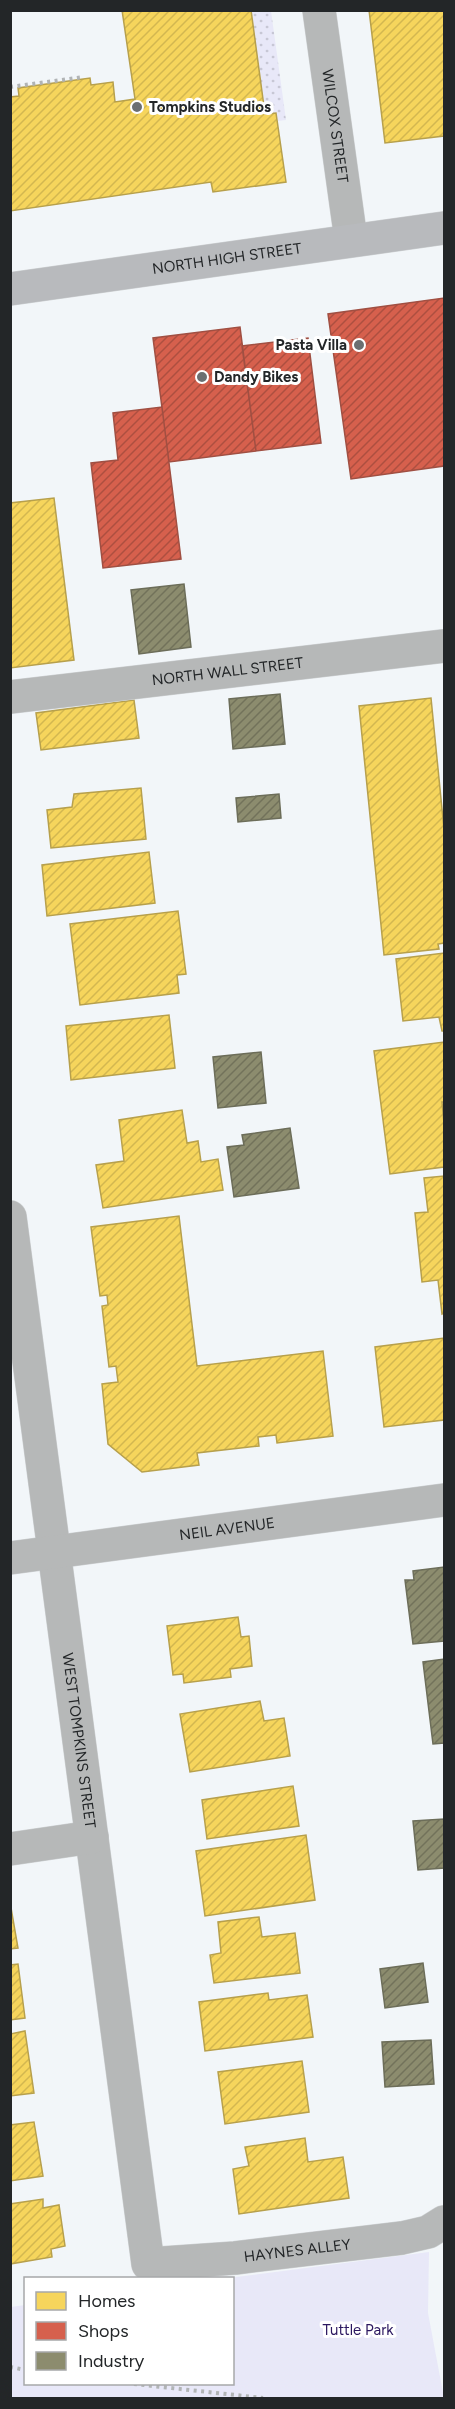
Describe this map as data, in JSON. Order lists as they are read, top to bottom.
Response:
{
  "streets": {
    "main road": ["NORTH HIGH STREET"],
    "street": [
      "WILCOX STREET",
      "NORTH WALL STREET",
      "NEIL AVENUE",
      "WEST TOMPKINS STREET",
      "HAYNES ALLEY"
    ]
  },
  "crossings": [
    ["WILCOX STREET", "NORTH HIGH STREET"],
    ["NEIL AVENUE", "WEST TOMPKINS STREET"],
    ["WEST TOMPKINS STREET", "HAYNES ALLEY"]
  ],
  "parks": ["Tuttle Park"],
  "places": ["Tompkins Studios", "Pasta Villa", "Dandy Bikes"],
  "legend": ["Homes", "Shops", "Industry"]
}
